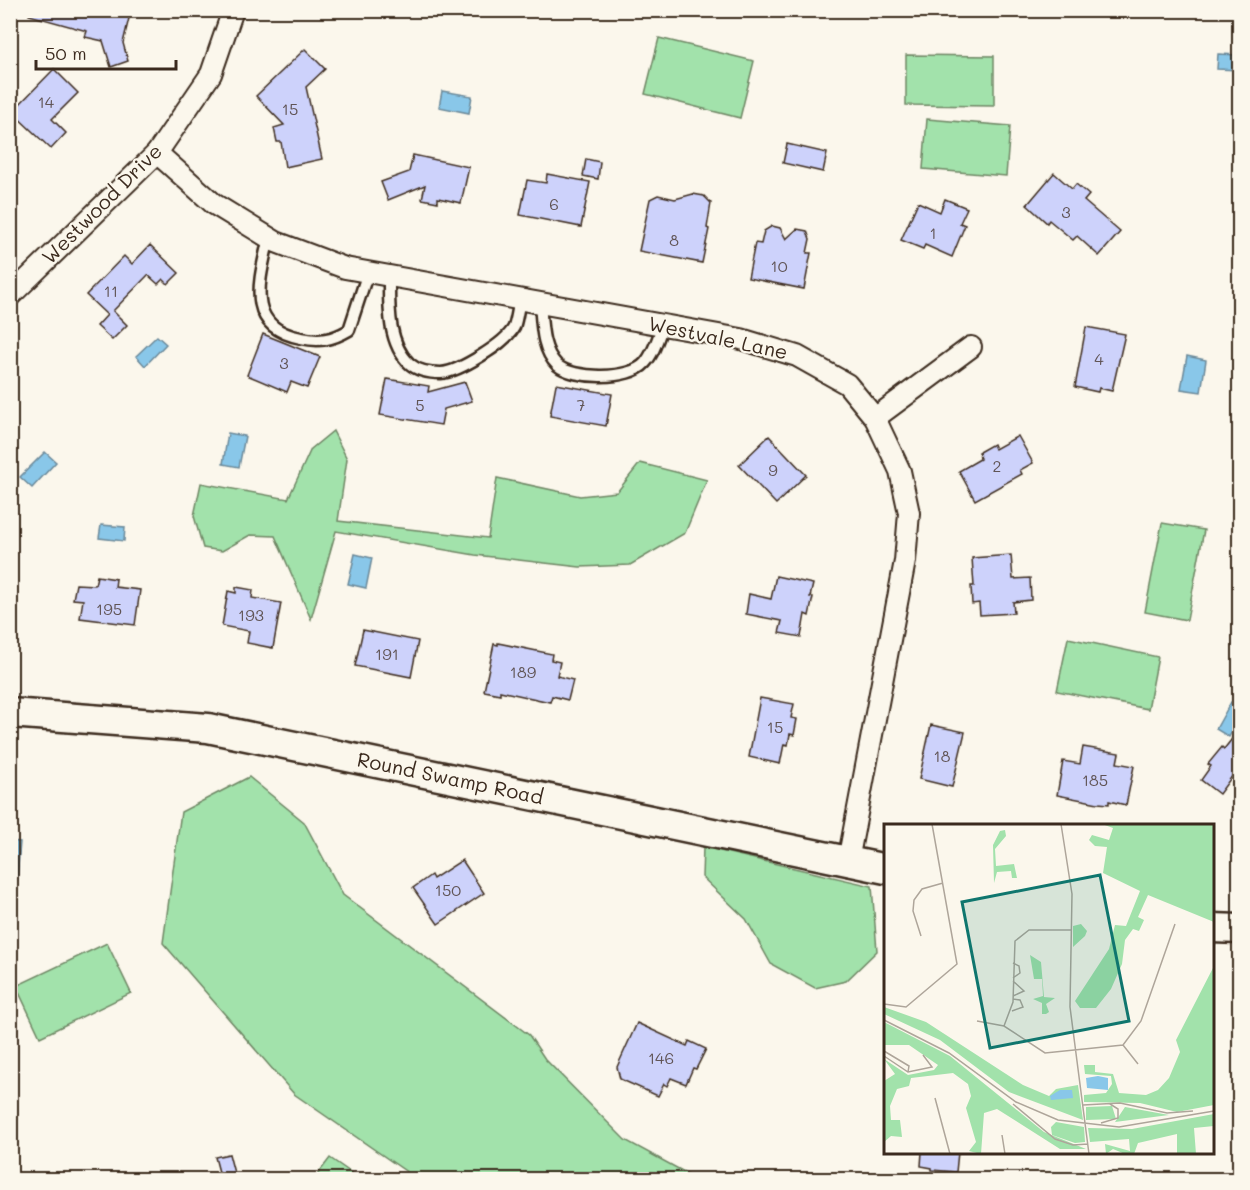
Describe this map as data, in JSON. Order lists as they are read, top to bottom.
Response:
{
  "streets": {
    "street": ["Westwood Drive", "Westvale Lane", "Round Swamp Road"]
  },
  "crossings": [
    ["Westwood Drive", "Westvale Lane"],
    ["Westvale Lane", "Round Swamp Road"]
  ],
  "house_numbers": [
    "14",
    "15",
    "6",
    "3",
    "1",
    "8",
    "10",
    "11",
    "4",
    "3",
    "5",
    "7",
    "2",
    "9",
    "195",
    "193",
    "191",
    "189",
    "15",
    "18",
    "185",
    "150",
    "146"
  ],
  "scale_bar": "50 m"
}
